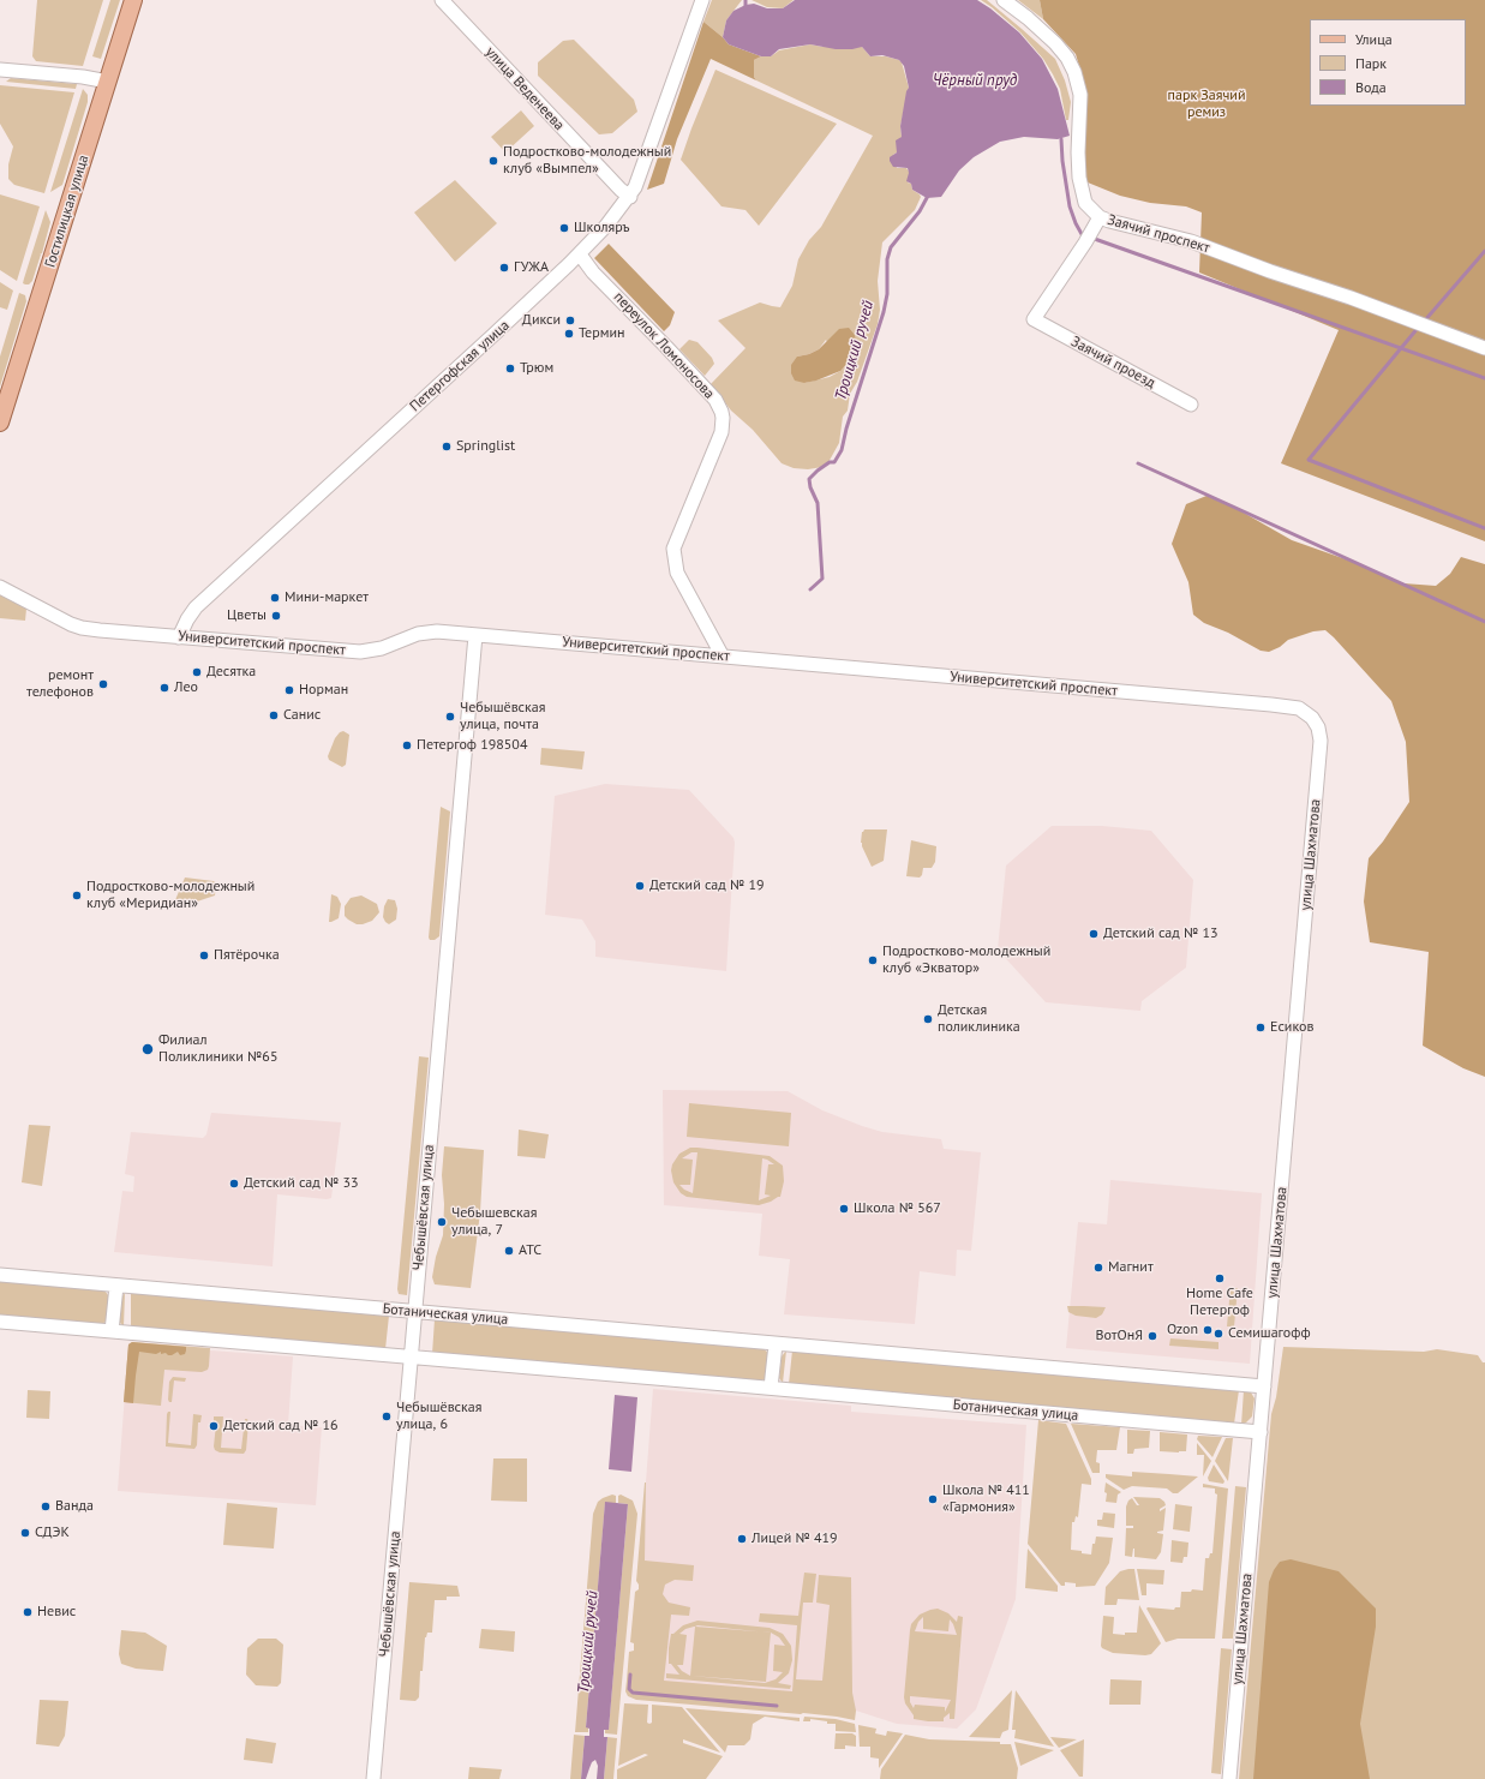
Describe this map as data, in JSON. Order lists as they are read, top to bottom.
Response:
{
  "streets": {
    "main road": ["Гостилицкая улица"],
    "street": [
      "улица Веденеева",
      "Заячий проспект",
      "переулок Ломоносова",
      "Заячий проезд",
      "Петергофская улица",
      "Университетский проспект",
      "улица Шахматова",
      "Чебышёвская улица",
      "Ботаническая улица"
    ]
  },
  "crossings": [
    ["улица Веденеева", "Петергофская улица"],
    ["Заячий проспект", "Заячий проезд"],
    ["переулок Ломоносова", "Петергофская улица"],
    ["переулок Ломоносова", "Университетский проспект"],
    ["Петергофская улица", "Университетский проспект"],
    ["Университетский проспект", "улица Шахматова"],
    ["Университетский проспект", "Чебышёвская улица"],
    ["улица Шахматова", "Ботаническая улица"],
    ["Чебышёвская улица", "Ботаническая улица"]
  ],
  "water": ["Чёрный пруд", "Троицкий ручей"],
  "parks": ["парк Заячий ремиз"],
  "places": [
    "Подростково-молодежный клуб «Вымпел»",
    "Школяръ",
    "ГУЖА",
    "Дикси",
    "Термин",
    "Трюм",
    "Springlist",
    "Мини-маркет",
    "Цветы",
    "Десятка",
    "ремонт телефонов",
    "Лео",
    "Норман",
    "Санис",
    "Чебышёвская улица, почта",
    "Петергоф 198504",
    "Детский сад № 19",
    "Подростково-молодежный клуб «Меридиан»",
    "Детский сад № 13",
    "Пятёрочка",
    "Подростково-молодежный клуб «Экватор»",
    "Детская поликлиника",
    "Есиков",
    "Филиал Поликлиники №65",
    "Детский сад № 33",
    "Школа № 567",
    "Чебышевская улица, 7",
    "АТС",
    "Магнит",
    "Home Cafe Петергоф",
    "Ozon",
    "Семишагофф",
    "ВотОнЯ",
    "Чебышёвская улица, 6",
    "Детский сад № 16",
    "Школа № 411 «Гармония»",
    "Ванда",
    "СДЭК",
    "Лицей № 419",
    "Невис"
  ],
  "legend": ["Улица", "Парк", "Вода"]
}
